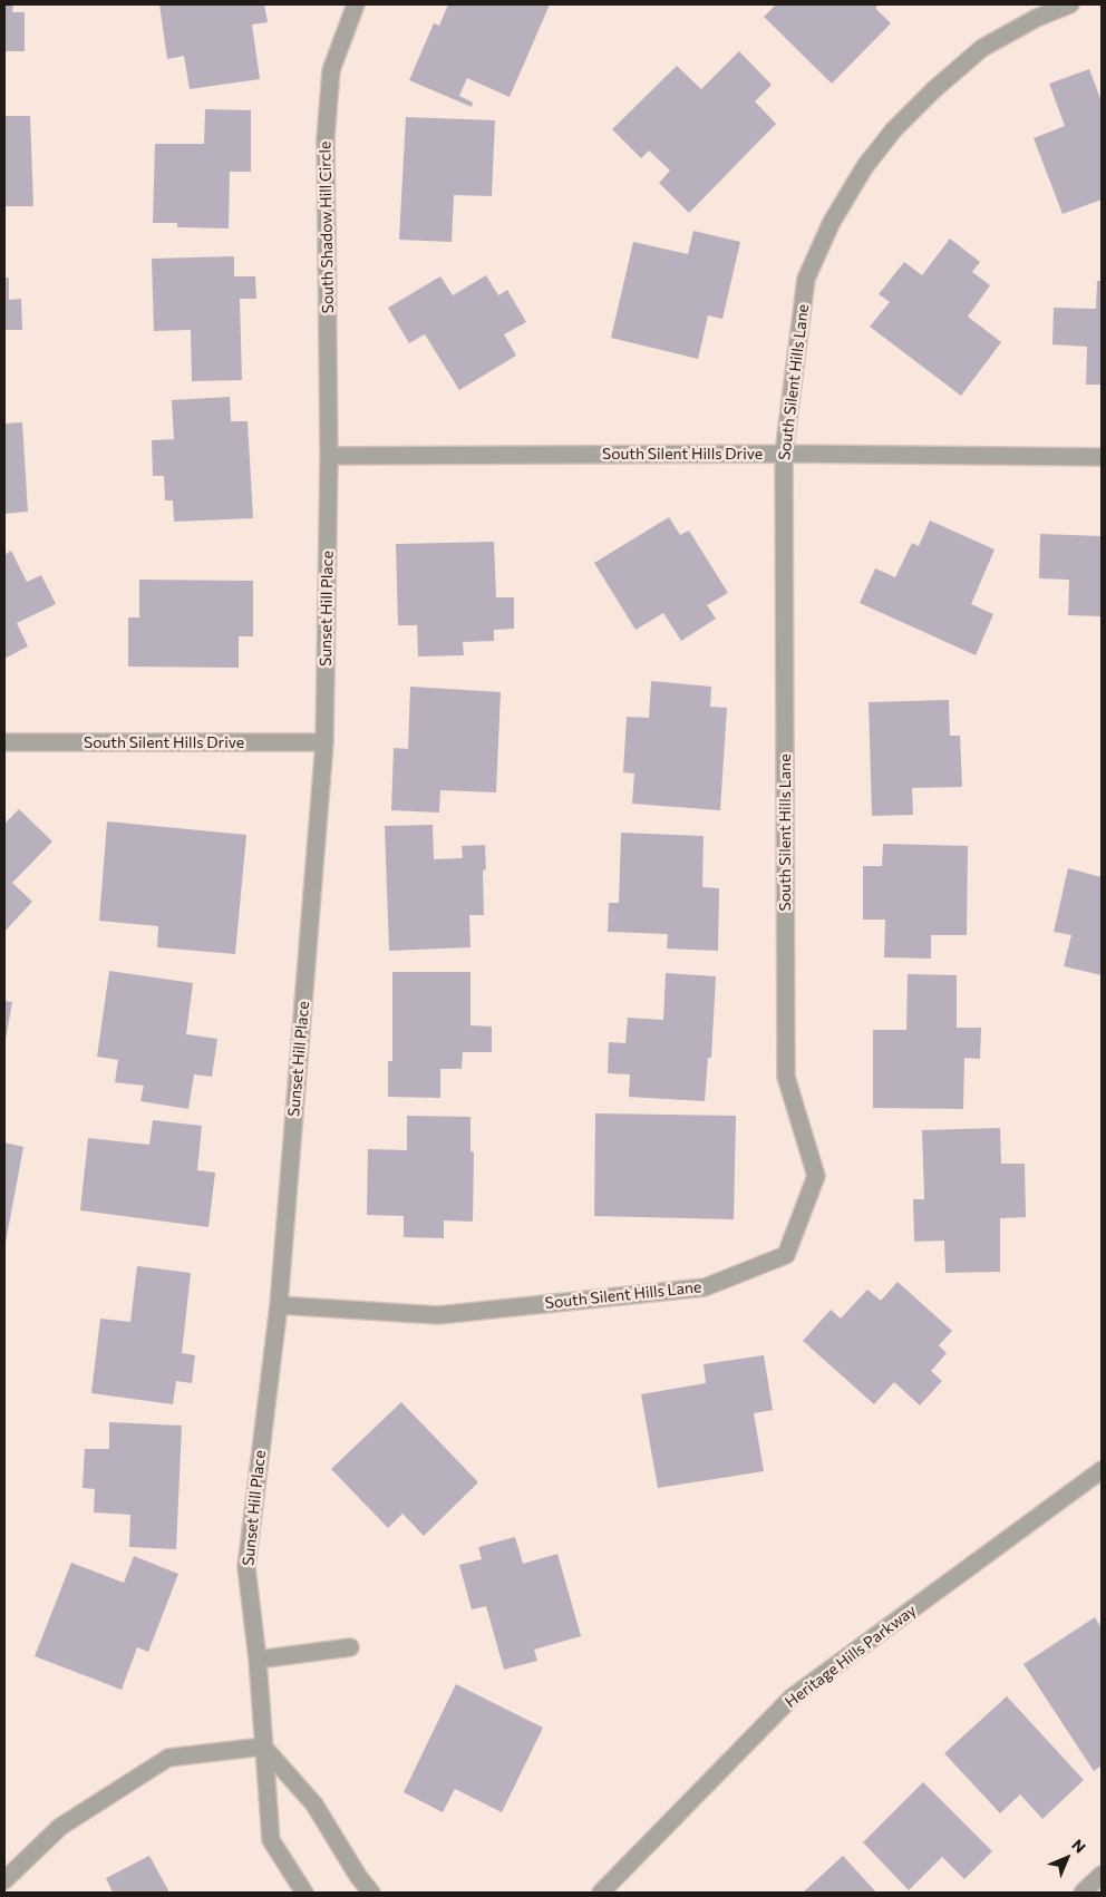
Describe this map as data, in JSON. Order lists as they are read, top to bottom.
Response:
{
  "streets": {
    "street": [
      "South Shadow Hill Circle",
      "South Silent Hills Lane",
      "South Silent Hills Drive",
      "Sunset Hill Place",
      "Heritage Hills Parkway"
    ]
  },
  "crossings": [
    ["South Shadow Hill Circle", "South Silent Hills Drive"],
    ["South Shadow Hill Circle", "Sunset Hill Place"],
    ["South Silent Hills Lane", "South Silent Hills Drive"],
    ["South Silent Hills Lane", "Sunset Hill Place"],
    ["South Silent Hills Drive", "Sunset Hill Place"]
  ],
  "north": "top right"
}
